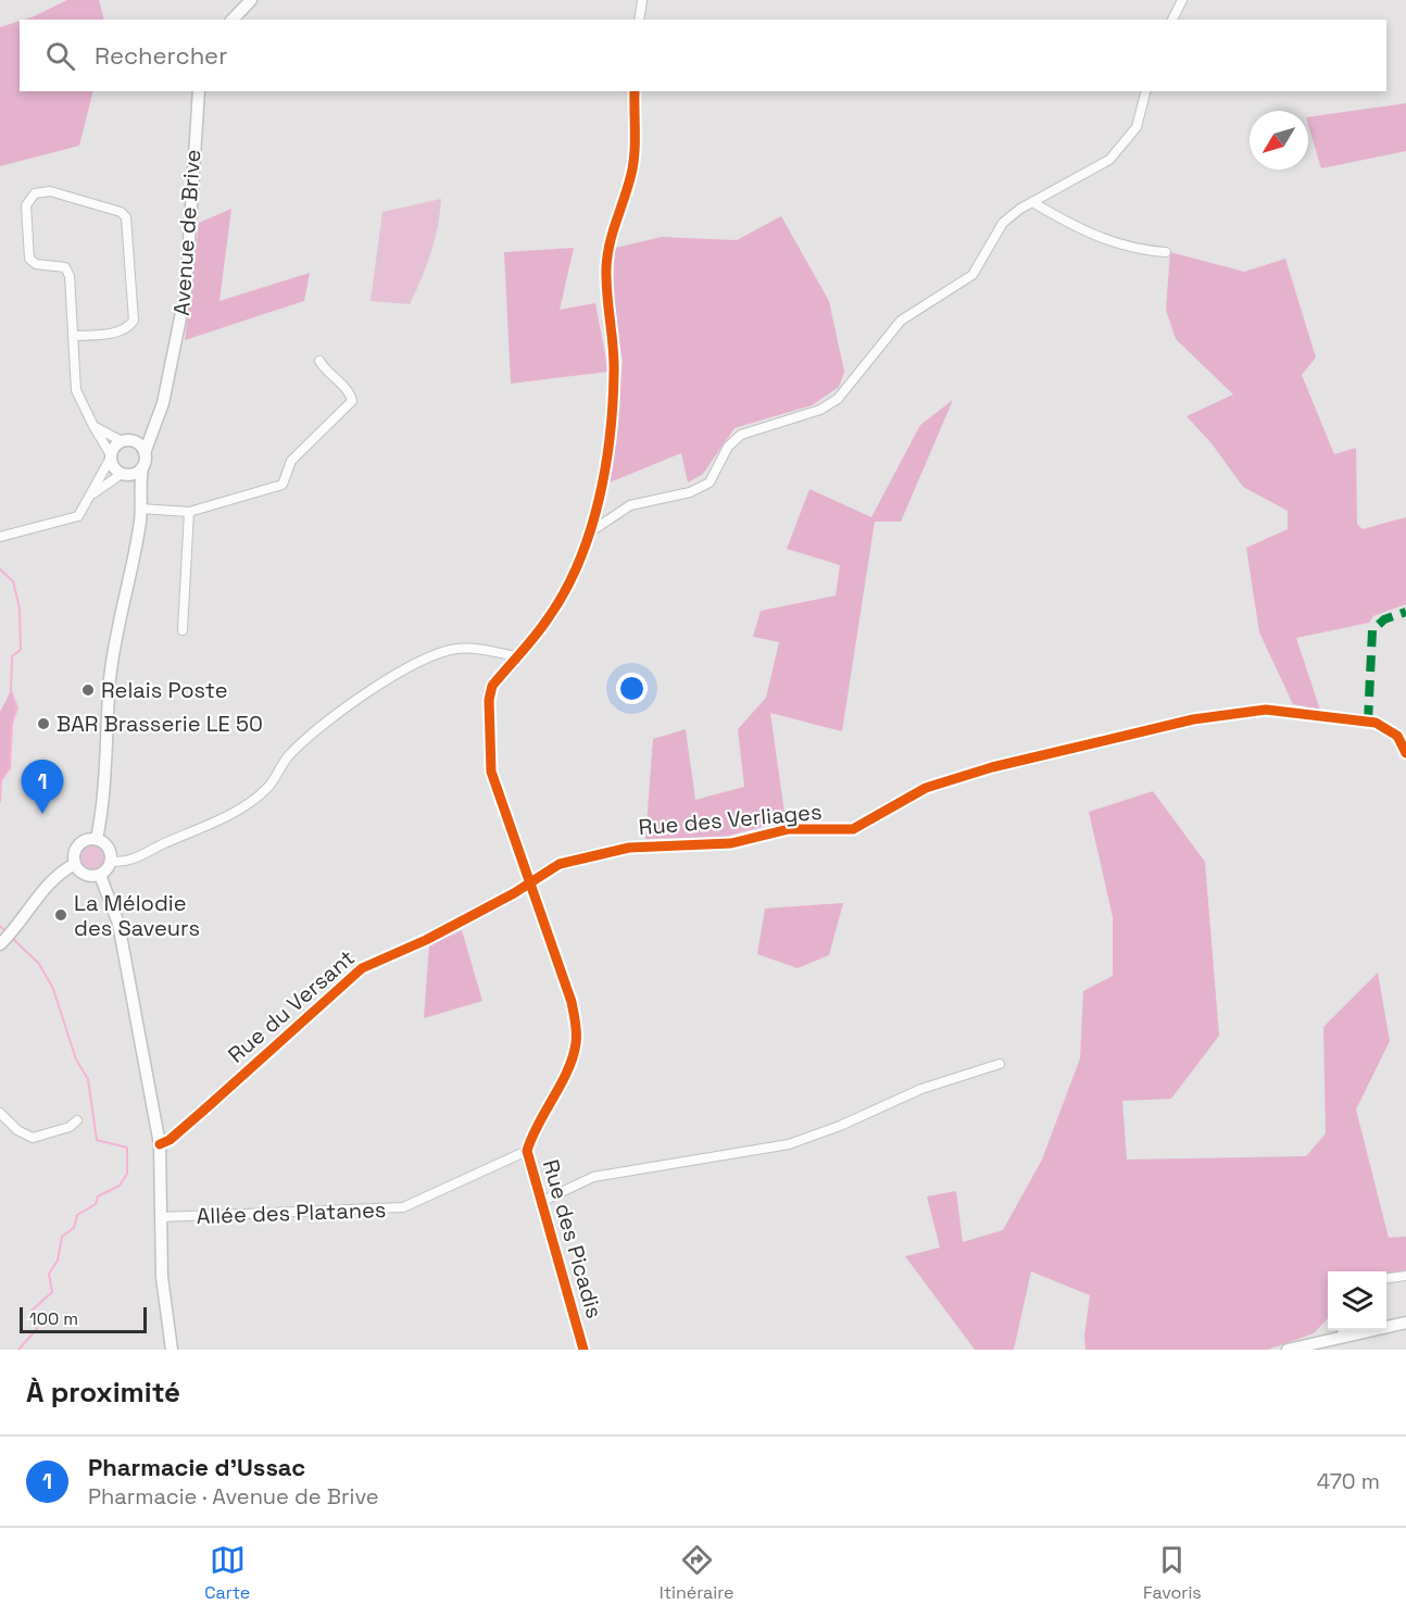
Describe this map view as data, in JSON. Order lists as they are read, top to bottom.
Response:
{
  "streets": {
    "street": [
      "Avenue de Brive",
      "Rue des Verliages",
      "Rue du Versant",
      "Allée des Platanes",
      "Rue des Picadis"
    ]
  },
  "crossings": [
    ["Rue des Verliages", "Rue du Versant"],
    ["Rue des Verliages", "Rue des Picadis"],
    ["Rue du Versant", "Rue des Picadis"],
    ["Allée des Platanes", "Rue des Picadis"]
  ],
  "places": ["Relais Poste", "BAR Brasserie LE 50", "La Mélodie des Saveurs"],
  "scale_bar": "100 m",
  "north": "bottom left",
  "page": {
    "search": "Rechercher",
    "pins": "1",
    "scale": "100 m",
    "heading": "À proximité",
    "list": [
      {
        "mark": "1",
        "name": "Pharmacie d'Ussac",
        "note": "Pharmacie · Avenue de Brive",
        "value": "470 m"
      }
    ],
    "nav": ["Carte", "Itinéraire", "Favoris"]
  }
}
